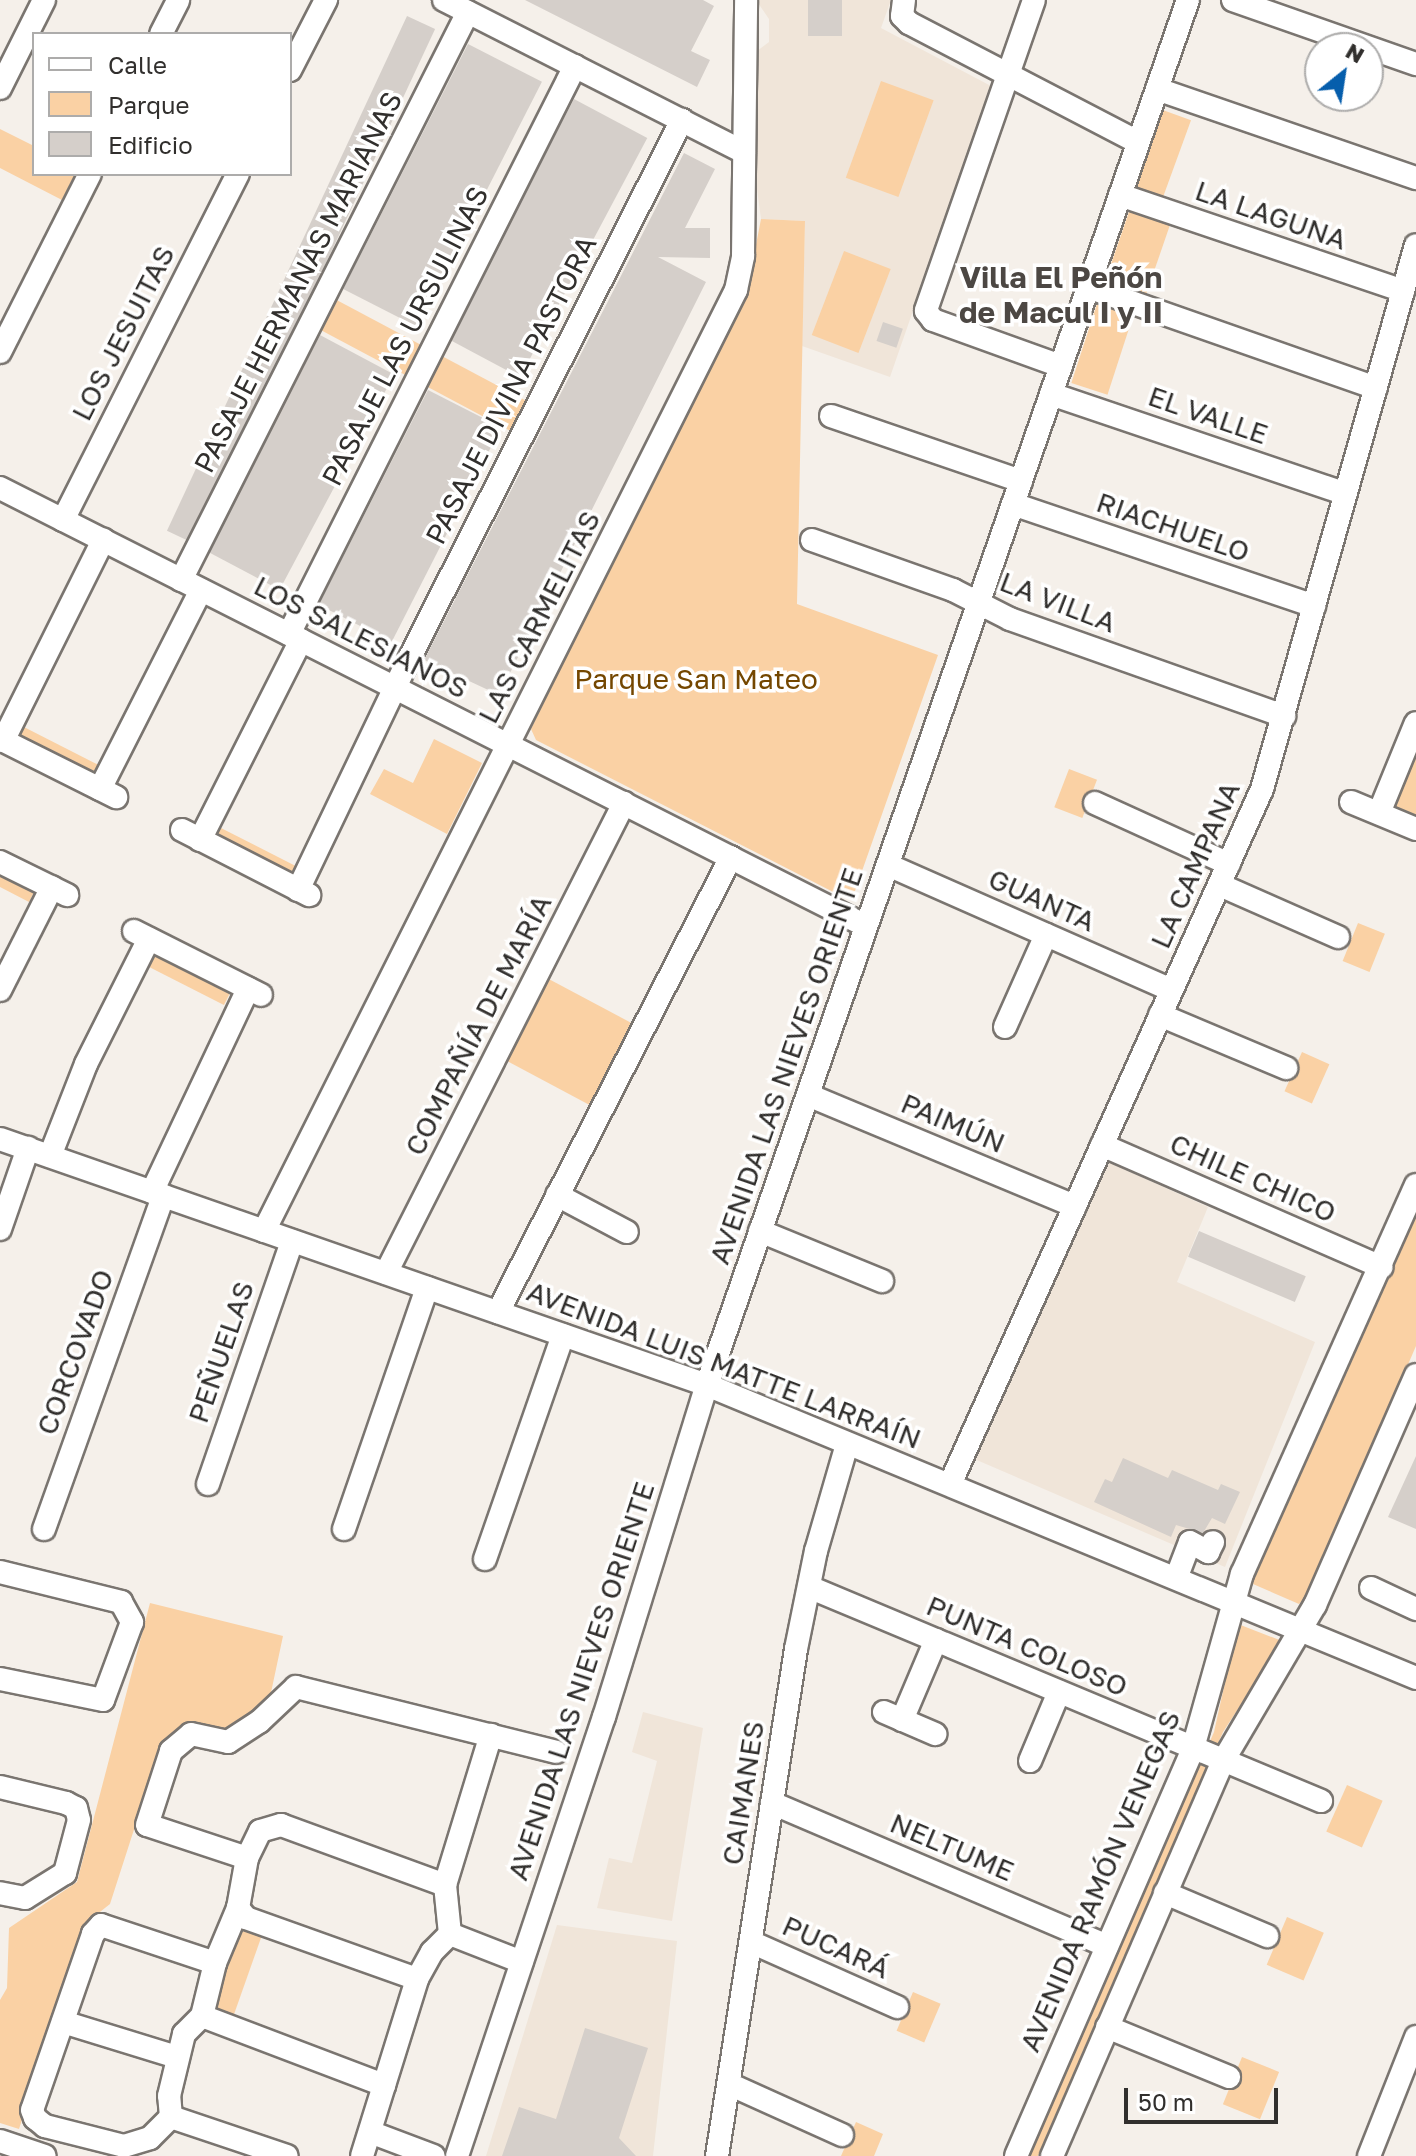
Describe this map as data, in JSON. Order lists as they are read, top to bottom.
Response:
{
  "streets": {
    "street": [
      "LA LAGUNA",
      "PASAJE HERMANAS MARIANAS",
      "LOS JESUITAS",
      "PASAJE LAS URSULINAS",
      "PASAJE DIVINA PASTORA",
      "EL VALLE",
      "RIACHUELO",
      "LA VILLA",
      "LAS CARMELITAS",
      "LOS SALESIANOS",
      "LA CAMPANA",
      "GUANTA",
      "COMPAÑÍA DE MARÍA",
      "AVENIDA LAS NIEVES ORIENTE",
      "PAIMÚN",
      "CHILE CHICO",
      "CORCOVADO",
      "PEÑUELAS",
      "AVENIDA LUIS MATTE LARRAÍN",
      "PUNTA COLOSO",
      "CAIMANES",
      "NELTUME",
      "AVENIDA RAMÓN VENEGAS",
      "PUCARÁ"
    ]
  },
  "crossings": [
    ["LA LAGUNA", "LA CAMPANA"],
    ["LA LAGUNA", "AVENIDA LAS NIEVES ORIENTE"],
    ["PASAJE HERMANAS MARIANAS", "LOS SALESIANOS"],
    ["LOS JESUITAS", "LOS SALESIANOS"],
    ["PASAJE LAS URSULINAS", "PASAJE DIVINA PASTORA"],
    ["PASAJE LAS URSULINAS", "LOS SALESIANOS"],
    ["PASAJE DIVINA PASTORA", "LOS SALESIANOS"],
    ["EL VALLE", "LA CAMPANA"],
    ["EL VALLE", "AVENIDA LAS NIEVES ORIENTE"],
    ["RIACHUELO", "LA CAMPANA"],
    ["RIACHUELO", "AVENIDA LAS NIEVES ORIENTE"],
    ["LA VILLA", "LA CAMPANA"],
    ["LA VILLA", "AVENIDA LAS NIEVES ORIENTE"],
    ["LAS CARMELITAS", "LOS SALESIANOS"],
    ["LAS CARMELITAS", "AVENIDA LUIS MATTE LARRAÍN"],
    ["LOS SALESIANOS", "COMPAÑÍA DE MARÍA"],
    ["LOS SALESIANOS", "AVENIDA LAS NIEVES ORIENTE"],
    ["LA CAMPANA", "GUANTA"],
    ["LA CAMPANA", "PAIMÚN"],
    ["LA CAMPANA", "CHILE CHICO"],
    ["LA CAMPANA", "AVENIDA LUIS MATTE LARRAÍN"],
    ["GUANTA", "AVENIDA LAS NIEVES ORIENTE"],
    ["COMPAÑÍA DE MARÍA", "AVENIDA LUIS MATTE LARRAÍN"],
    ["AVENIDA LAS NIEVES ORIENTE", "PAIMÚN"],
    ["AVENIDA LAS NIEVES ORIENTE", "AVENIDA LUIS MATTE LARRAÍN"],
    ["CHILE CHICO", "AVENIDA RAMÓN VENEGAS"],
    ["CORCOVADO", "AVENIDA LUIS MATTE LARRAÍN"],
    ["PEÑUELAS", "AVENIDA LUIS MATTE LARRAÍN"],
    ["AVENIDA LUIS MATTE LARRAÍN", "CAIMANES"],
    ["AVENIDA LUIS MATTE LARRAÍN", "AVENIDA RAMÓN VENEGAS"],
    ["PUNTA COLOSO", "CAIMANES"],
    ["PUNTA COLOSO", "AVENIDA RAMÓN VENEGAS"],
    ["CAIMANES", "NELTUME"],
    ["CAIMANES", "PUCARÁ"],
    ["NELTUME", "AVENIDA RAMÓN VENEGAS"]
  ],
  "districts": ["Villa El Peñón de Macul I y II"],
  "parks": ["Parque San Mateo"],
  "legend": ["Calle", "Parque", "Edificio"],
  "scale_bar": "50 m",
  "north": "top right"
}
